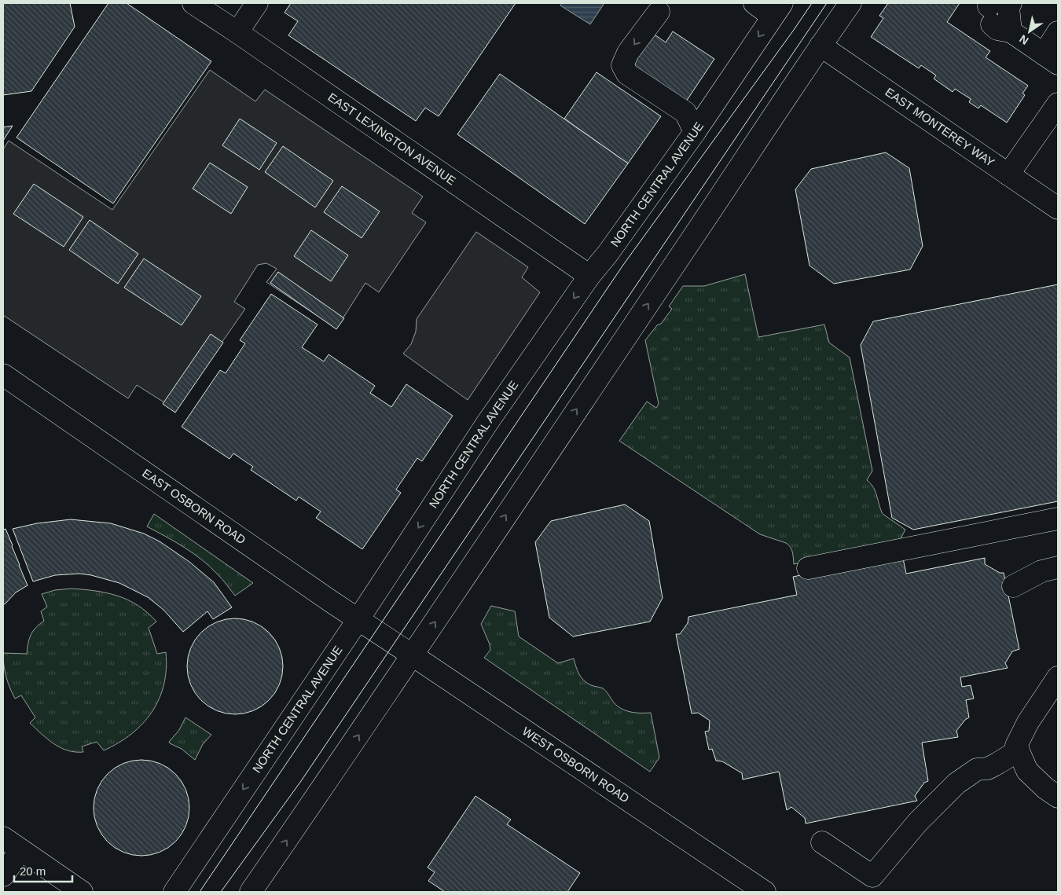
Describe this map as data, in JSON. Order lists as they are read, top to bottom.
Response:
{
  "streets": {
    "main road": [
      "EAST MONTEREY WAY",
      "EAST LEXINGTON AVENUE",
      "NORTH CENTRAL AVENUE",
      "EAST OSBORN ROAD",
      "WEST OSBORN ROAD"
    ]
  },
  "crossings": [
    ["EAST LEXINGTON AVENUE", "NORTH CENTRAL AVENUE"],
    ["NORTH CENTRAL AVENUE", "EAST OSBORN ROAD"],
    ["EAST OSBORN ROAD", "WEST OSBORN ROAD"]
  ],
  "scale_bar": "20 m",
  "north": "bottom left"
}
